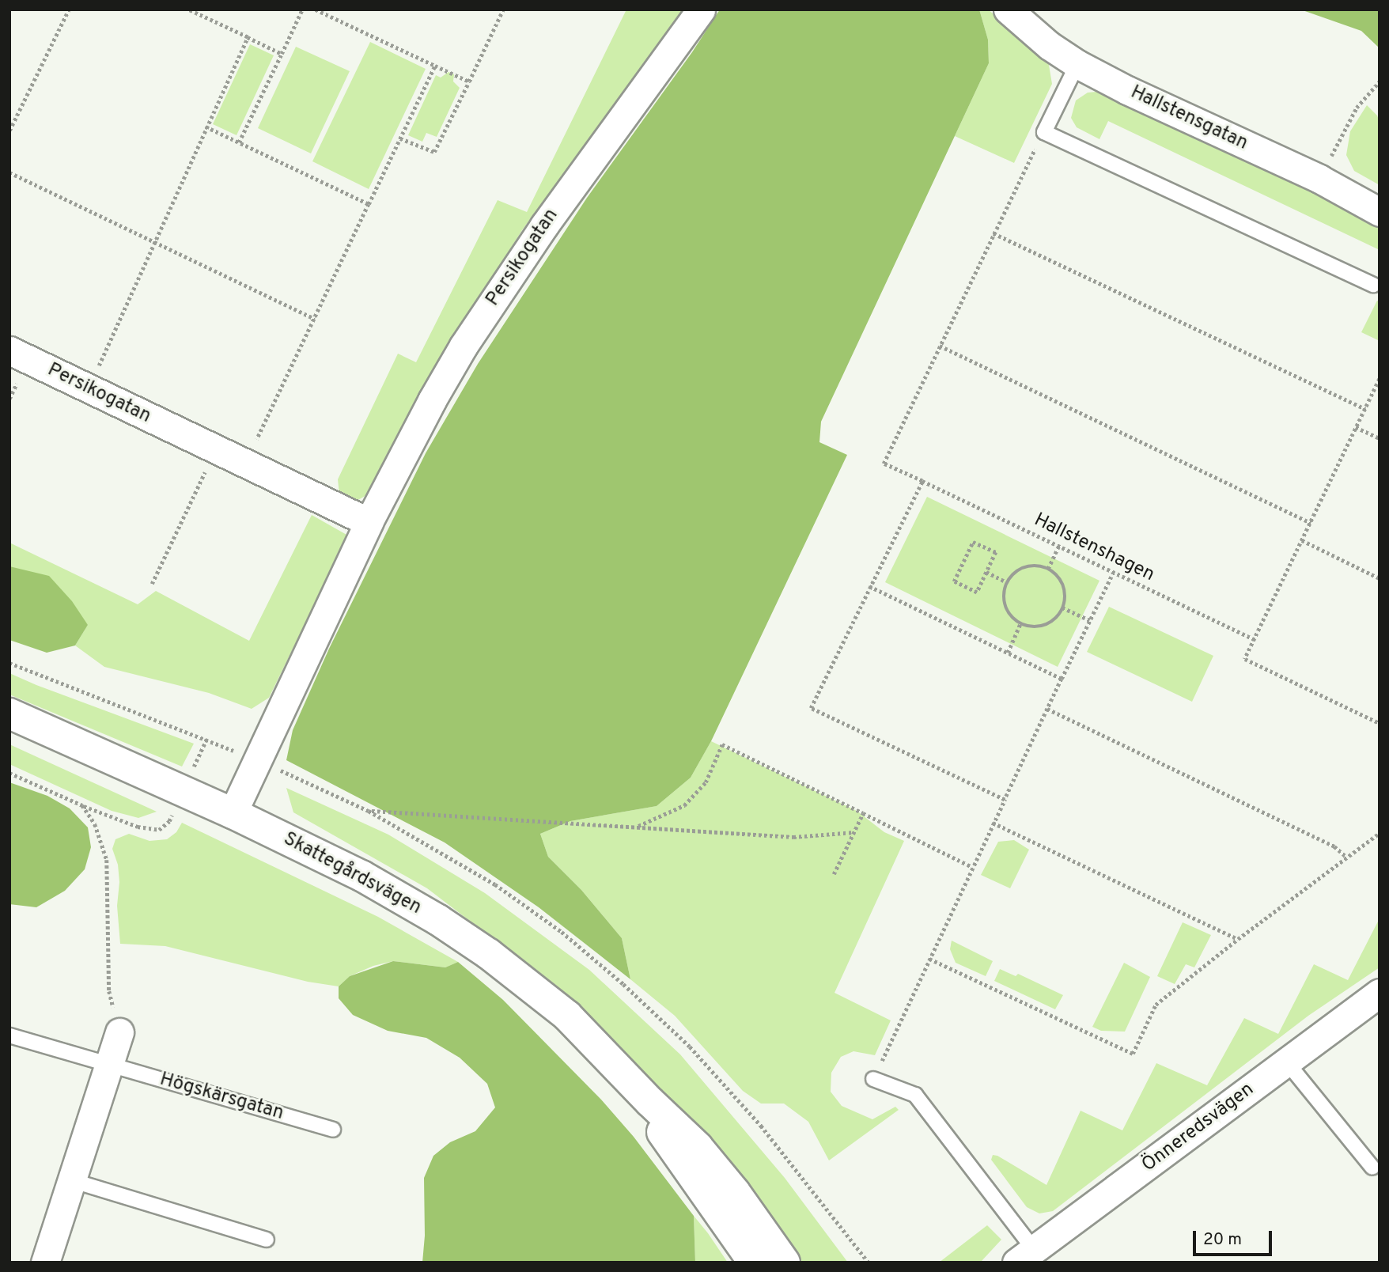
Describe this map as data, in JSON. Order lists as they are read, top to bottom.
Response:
{
  "streets": {
    "street": [
      "Hallstensgatan",
      "Persikogatan",
      "Skattegårdsvägen",
      "Önneredsvägen"
    ],
    "lane": ["Högskärsgatan"],
    "path": ["Hallstenshagen"]
  },
  "crossings": [
    ["Persikogatan", "Skattegårdsvägen"]
  ],
  "scale_bar": "20 m"
}
